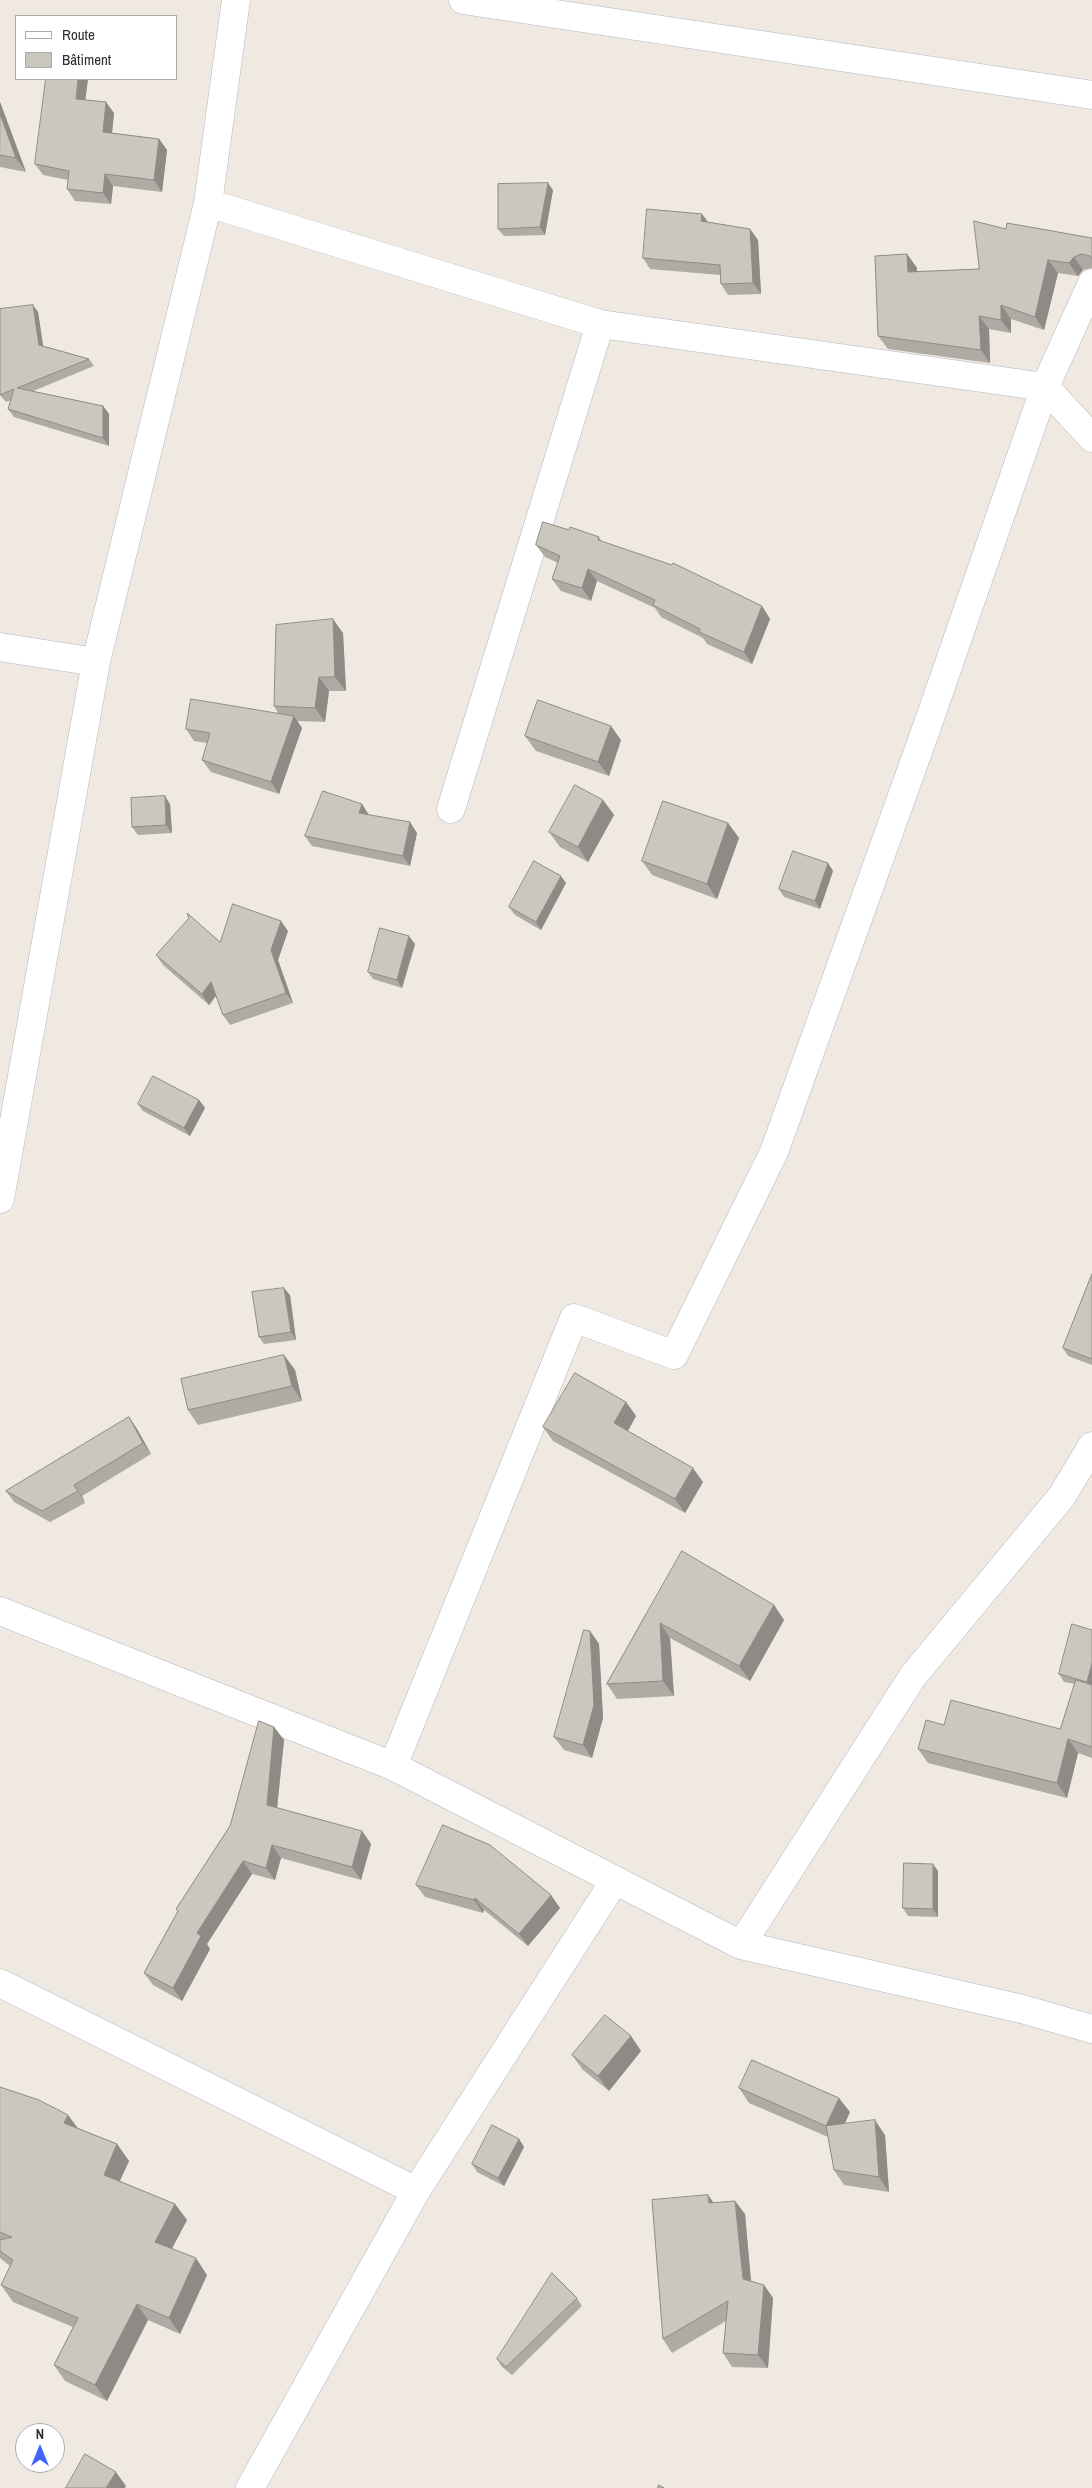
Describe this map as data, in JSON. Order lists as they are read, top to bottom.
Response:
{
  "legend": ["Route", "Bâtiment"],
  "north": "top"
}
